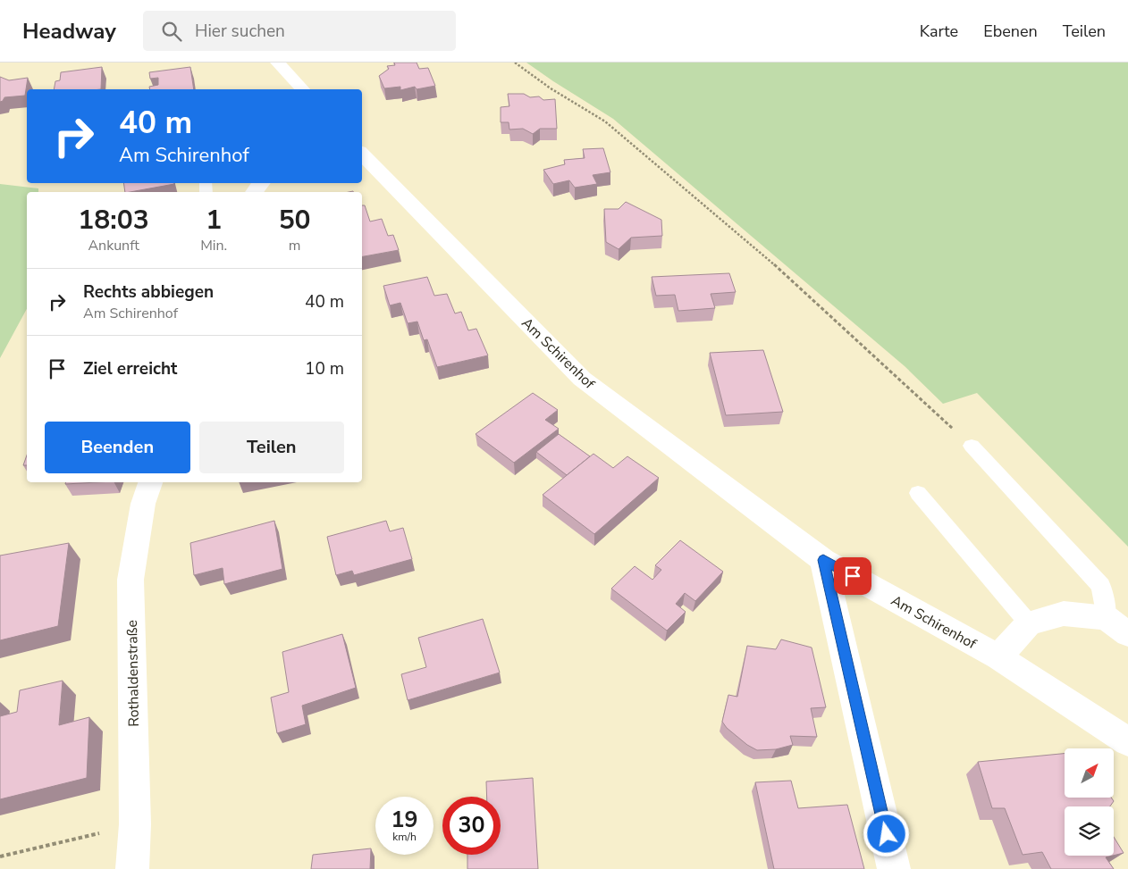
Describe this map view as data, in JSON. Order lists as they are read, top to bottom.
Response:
{
  "streets": {
    "street": ["Am Schirenhof", "Rothaldenstraße"]
  },
  "north": "top right",
  "page": {
    "header": "Headway",
    "search": "Hier suchen",
    "nav": ["Karte", "Ebenen", "Teilen"],
    "turn": ["40 m", "Am Schirenhof"],
    "eta": [
      "18:03",
      "Ankunft",
      "1",
      "Min.",
      "50",
      "m"
    ],
    "list": [
      {
        "name": "Rechts abbiegen",
        "note": "Am Schirenhof",
        "value": "40 m"
      },
      {
        "name": "Ziel erreicht",
        "value": "10 m"
      }
    ],
    "buttons": ["Beenden", "Teilen"],
    "speed": "19 km/h",
    "limit": "30"
  }
}
